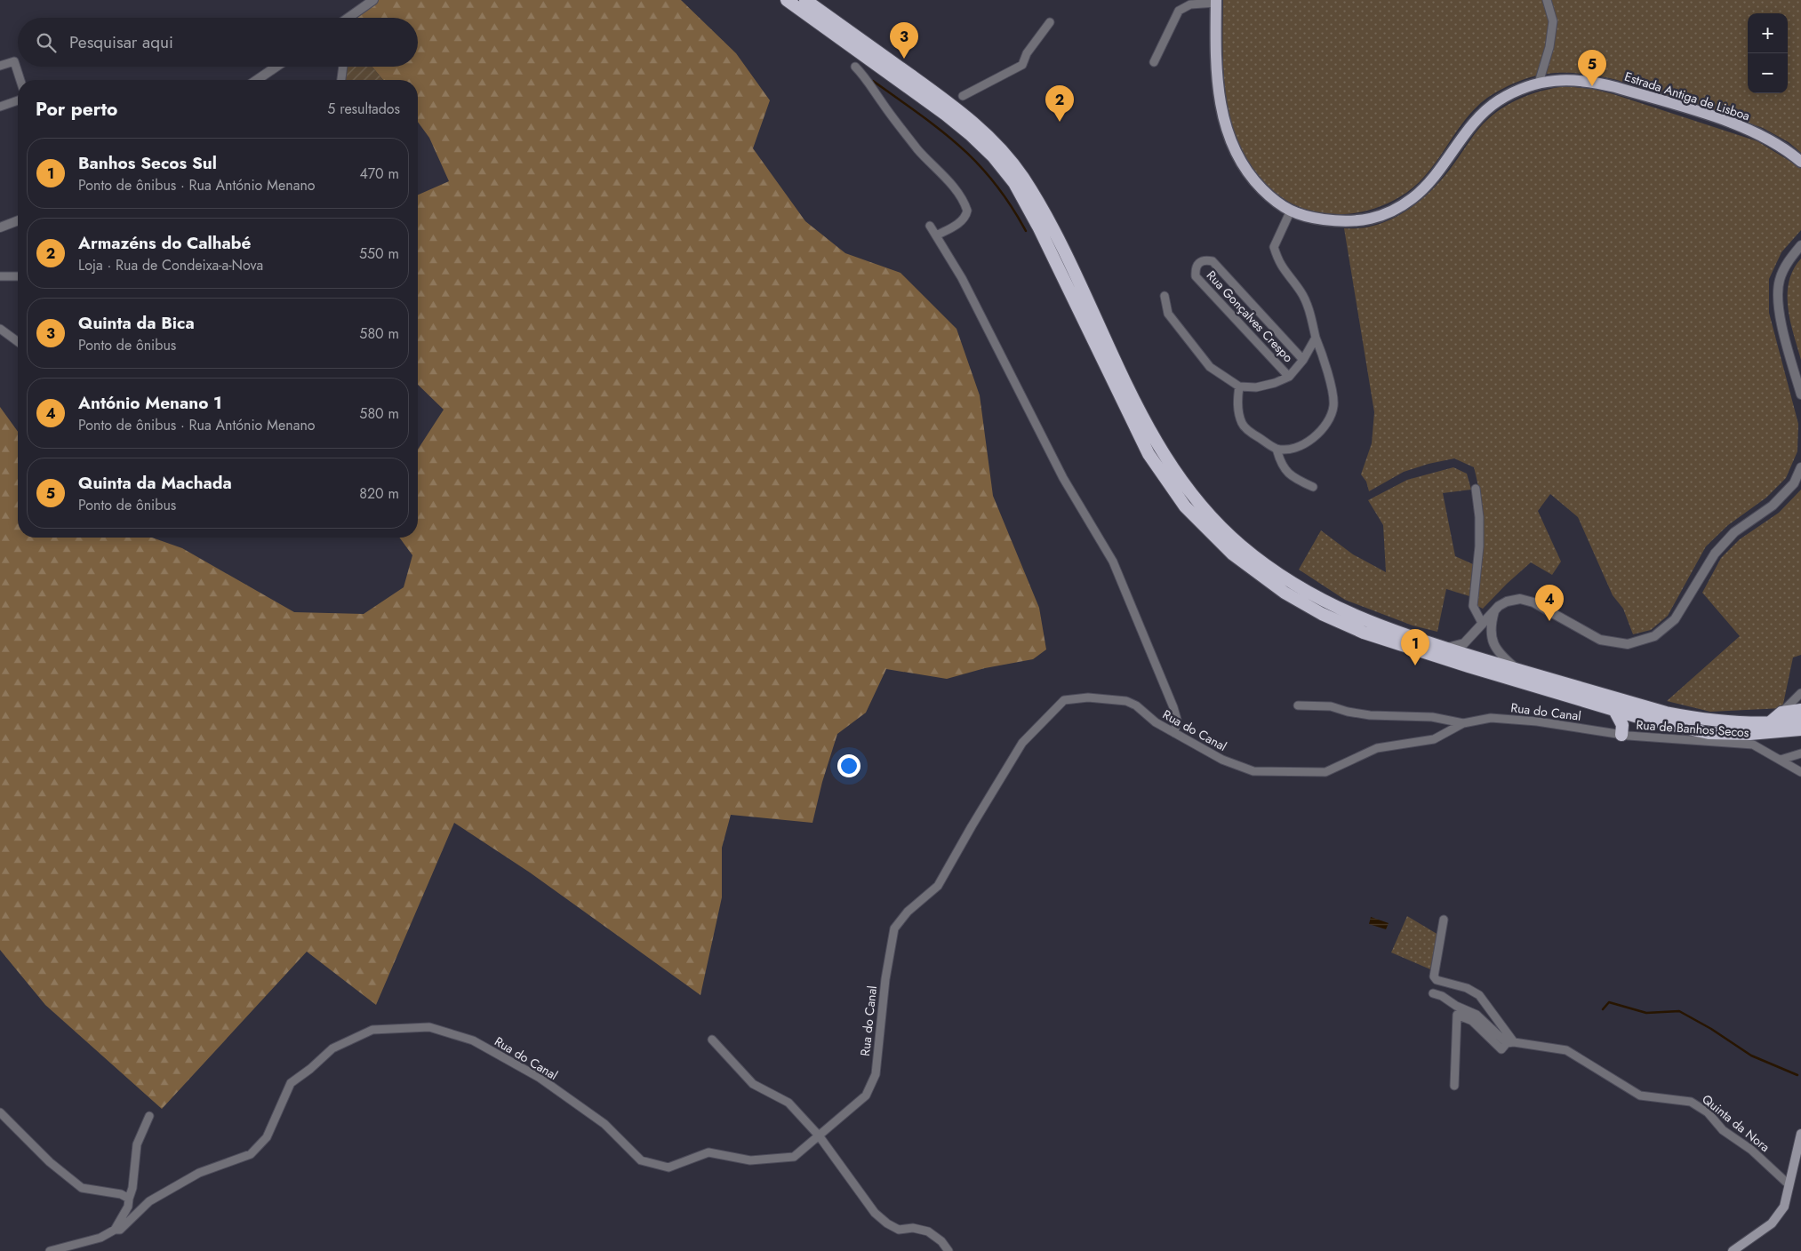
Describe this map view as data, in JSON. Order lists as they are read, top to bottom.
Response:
{
  "streets": {
    "main road": ["Estrada Antiga de Lisboa"],
    "street": [
      "Rua Gonçalves Crespo",
      "Rua do Canal",
      "Rua de Banhos Secos",
      "Quinta da Nora"
    ]
  },
  "crossings": [
    ["Rua do Canal", "Rua de Banhos Secos"]
  ],
  "page": {
    "map_buttons": ["+", "−"],
    "search": "Pesquisar aqui",
    "pins": [
      "3",
      "5",
      "2",
      "4",
      "1"
    ],
    "heading": ["Por perto", "5 resultados"],
    "list": [
      {
        "mark": "1",
        "name": "Banhos Secos Sul",
        "note": "Ponto de ônibus · Rua António Menano",
        "value": "470 m"
      },
      {
        "mark": "2",
        "name": "Armazéns do Calhabé",
        "note": "Loja · Rua de Condeixa-a-Nova",
        "value": "550 m"
      },
      {
        "mark": "3",
        "name": "Quinta da Bica",
        "note": "Ponto de ônibus",
        "value": "580 m"
      },
      {
        "mark": "4",
        "name": "António Menano 1",
        "note": "Ponto de ônibus · Rua António Menano",
        "value": "580 m"
      },
      {
        "mark": "5",
        "name": "Quinta da Machada",
        "note": "Ponto de ônibus",
        "value": "820 m"
      }
    ]
  }
}
